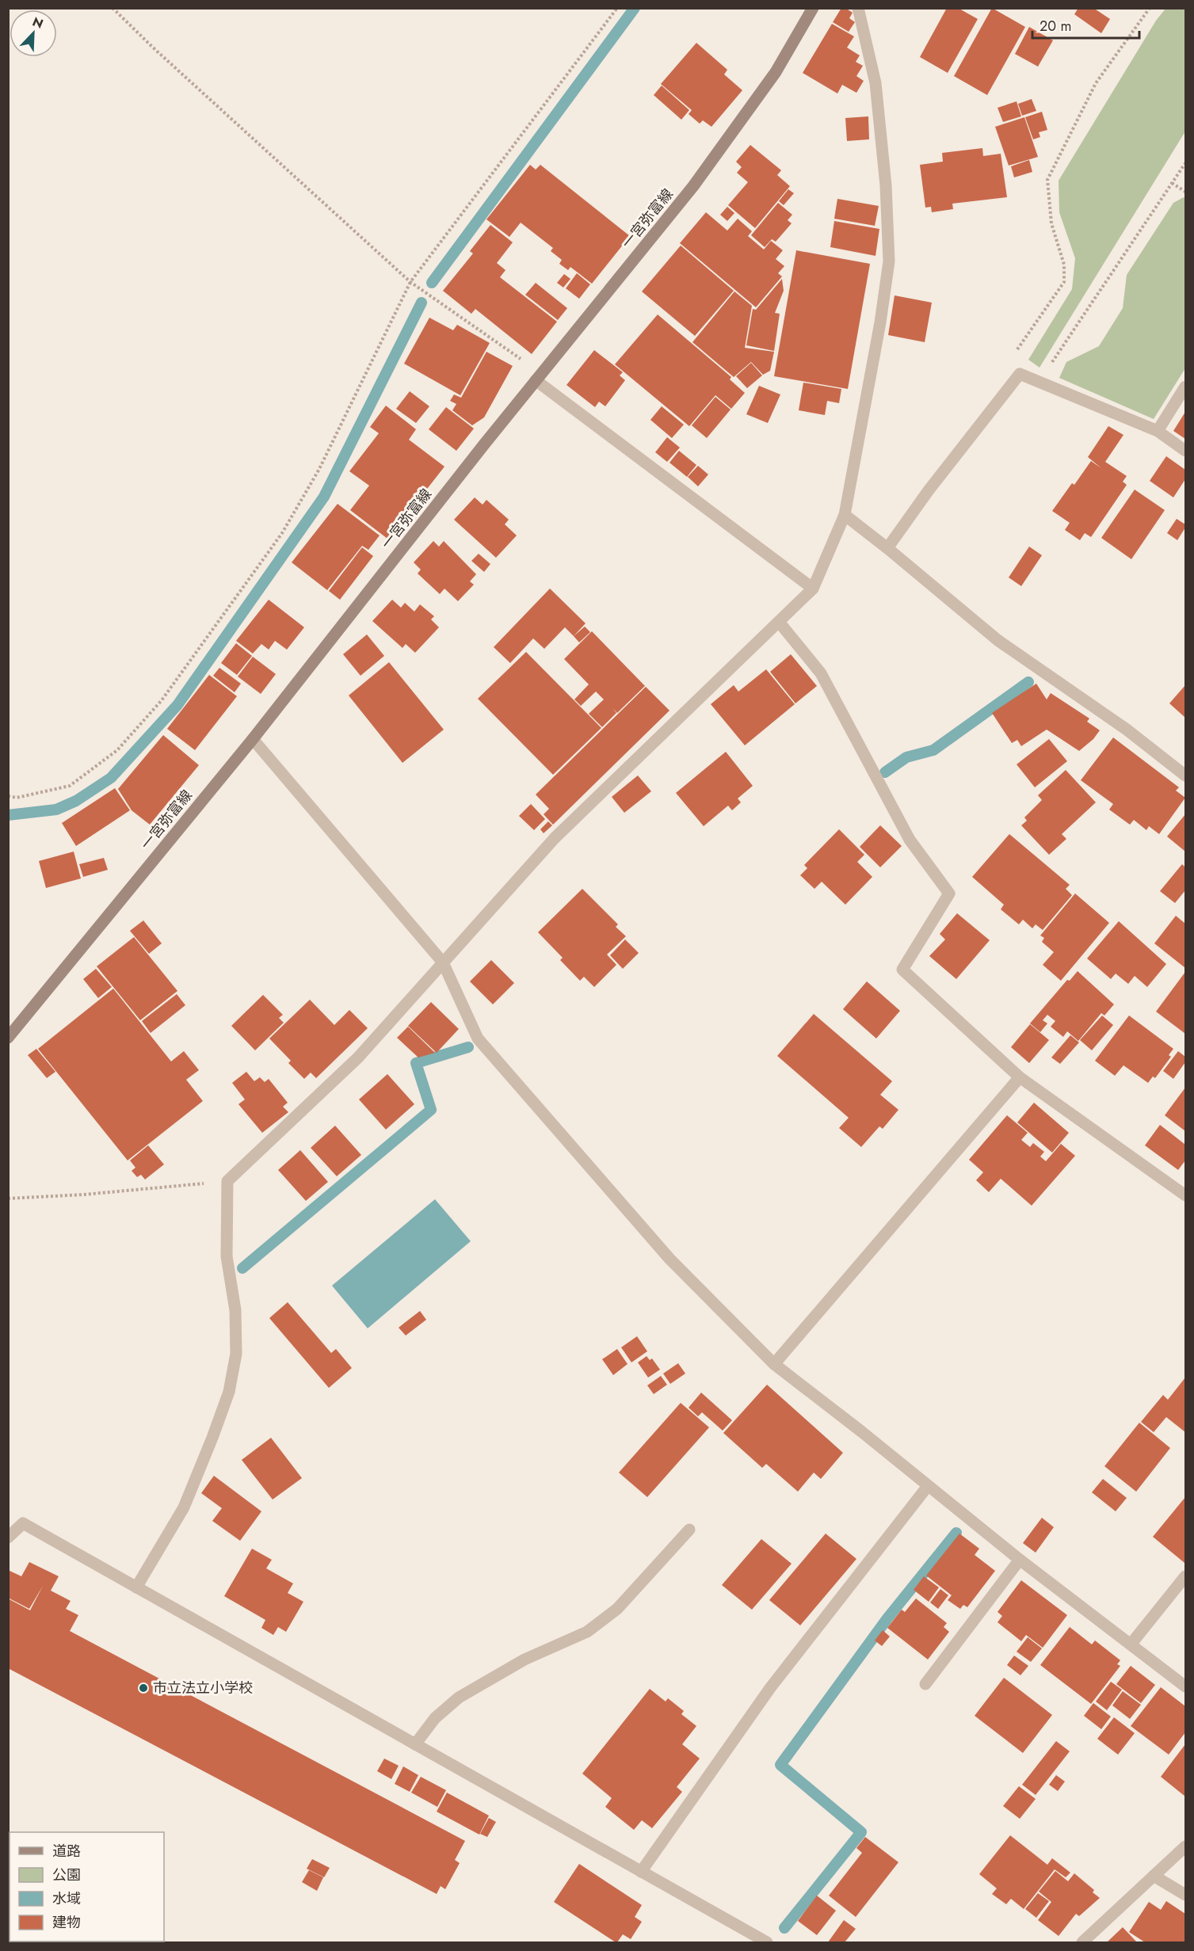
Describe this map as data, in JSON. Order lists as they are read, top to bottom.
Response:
{
  "streets": {
    "main road": ["一宮弥富線"]
  },
  "places": ["市立法立小学校"],
  "legend": [
    "道路",
    "公園",
    "水域",
    "建物"
  ],
  "scale_bar": "20 m",
  "north": "top right"
}
